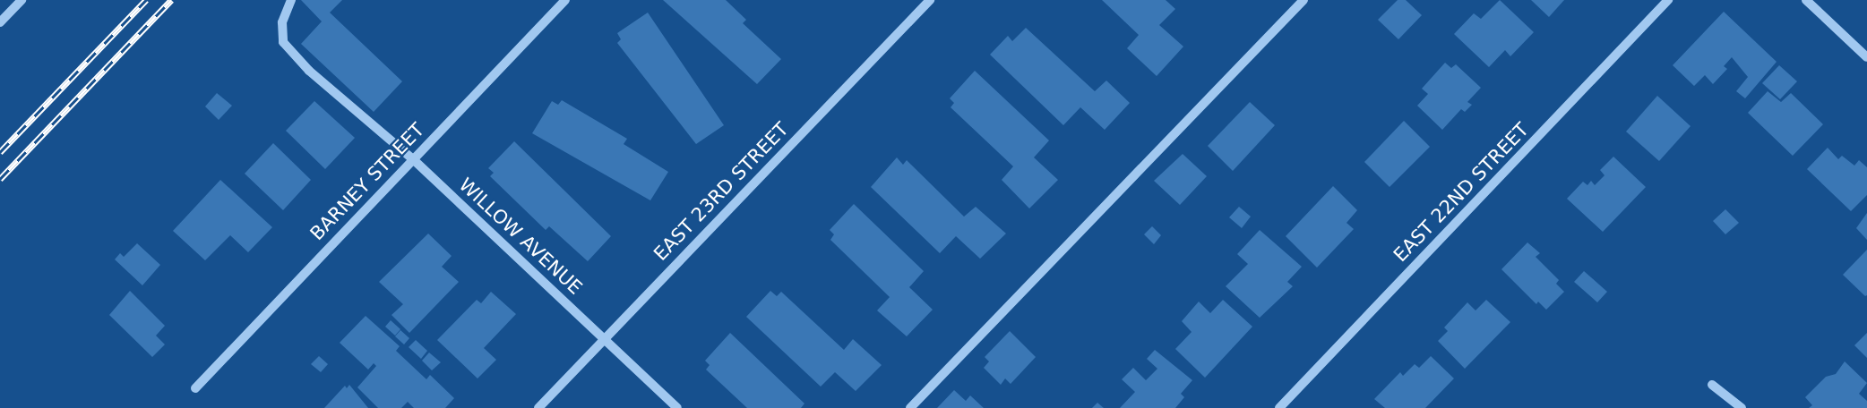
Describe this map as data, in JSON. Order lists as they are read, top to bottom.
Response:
{
  "streets": {
    "street": [
      "BARNEY STREET",
      "EAST 23RD STREET",
      "EAST 22ND STREET",
      "WILLOW AVENUE"
    ]
  },
  "crossings": [
    ["BARNEY STREET", "WILLOW AVENUE"],
    ["EAST 23RD STREET", "WILLOW AVENUE"]
  ]
}
